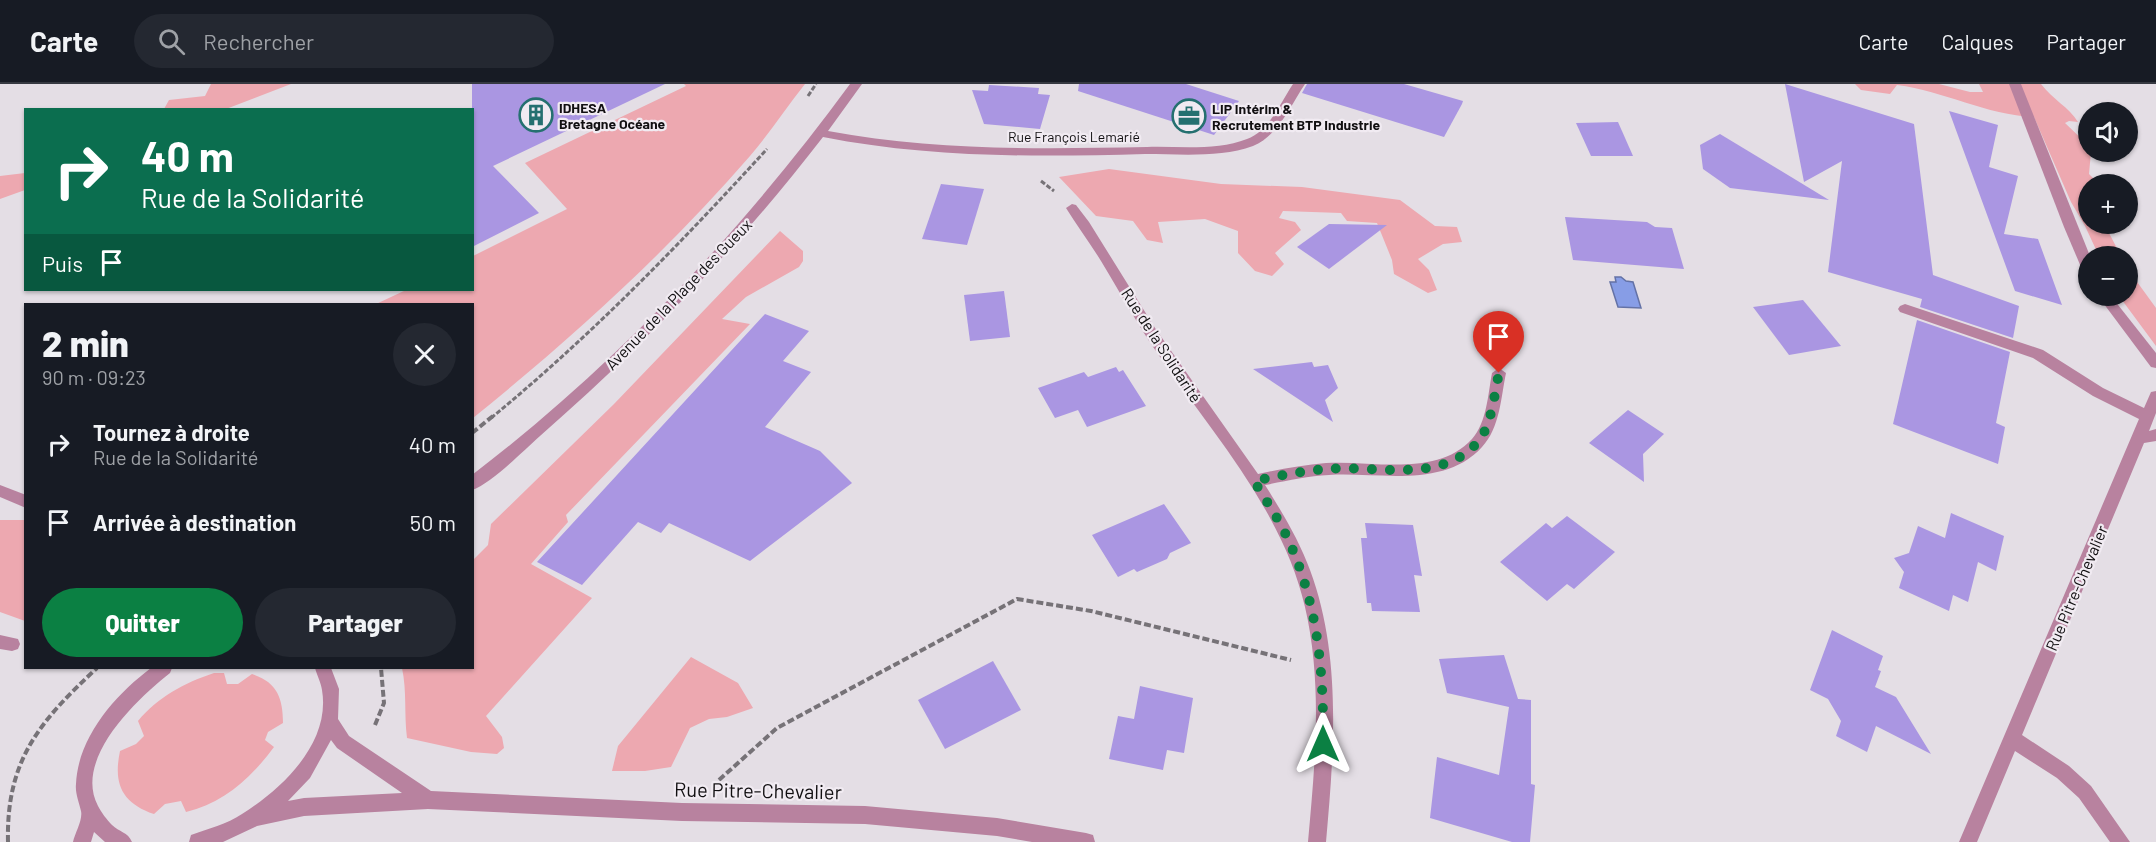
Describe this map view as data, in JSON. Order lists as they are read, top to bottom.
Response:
{
  "streets": {
    "street": [
      "Rue François Lemarié",
      "Avenue de la Plage des Gueux",
      "Rue de la Solidarité",
      "Rue Pitre-Chevalier"
    ]
  },
  "crossings": [
    ["Rue François Lemarié", "Avenue de la Plage des Gueux"]
  ],
  "places": {
    "building": ["IDHESA Bretagne Océane"],
    "office": ["LIP Intérim & Recrutement BTP Industrie"]
  },
  "page": {
    "header": "Carte",
    "search": "Rechercher",
    "nav": ["Carte", "Calques", "Partager"],
    "map_buttons": ["+", "−"],
    "turn": ["40 m", "Rue de la Solidarité"],
    "then": "Puis",
    "heading": ["2 min", "90 m · 09:23"],
    "list": [
      {
        "name": "Tournez à droite",
        "note": "Rue de la Solidarité",
        "value": "40 m"
      },
      {
        "name": "Arrivée à destination",
        "value": "50 m"
      }
    ],
    "buttons": ["Quitter", "Partager"]
  }
}
